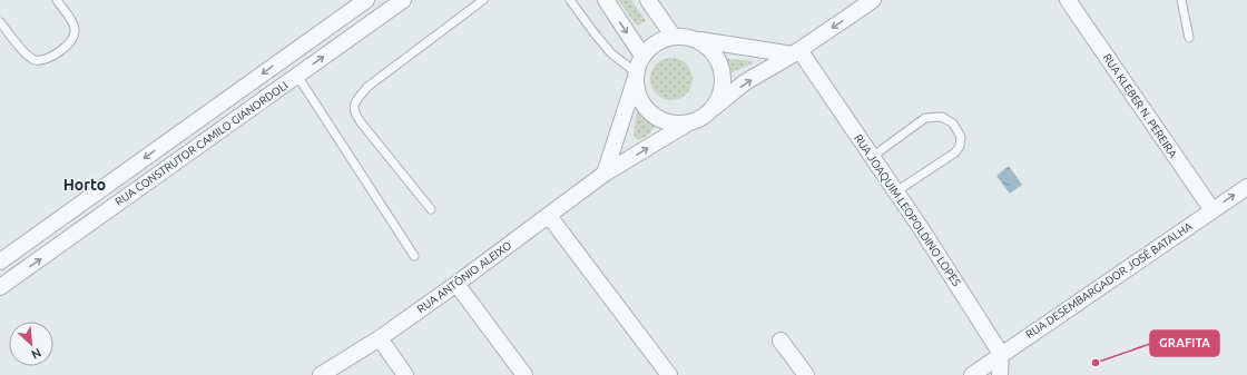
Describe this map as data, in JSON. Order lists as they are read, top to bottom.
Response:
{
  "streets": {
    "street": [
      "RUA KLEBER N. PEREIRA",
      "RUA CONSTRUTOR CAMILO GIANORDOLI",
      "RUA JOAQUIM LEOPOLDINO LOPES",
      "RUA ANTÔNIO ALEIXO",
      "RUA DESEMBARGADOR JOSÉ BATALHA"
    ]
  },
  "crossings": [
    ["RUA KLEBER N. PEREIRA", "RUA DESEMBARGADOR JOSÉ BATALHA"],
    ["RUA JOAQUIM LEOPOLDINO LOPES", "RUA DESEMBARGADOR JOSÉ BATALHA"]
  ],
  "districts": ["Horto"],
  "places": ["GRAFITA"],
  "north": "bottom right"
}
